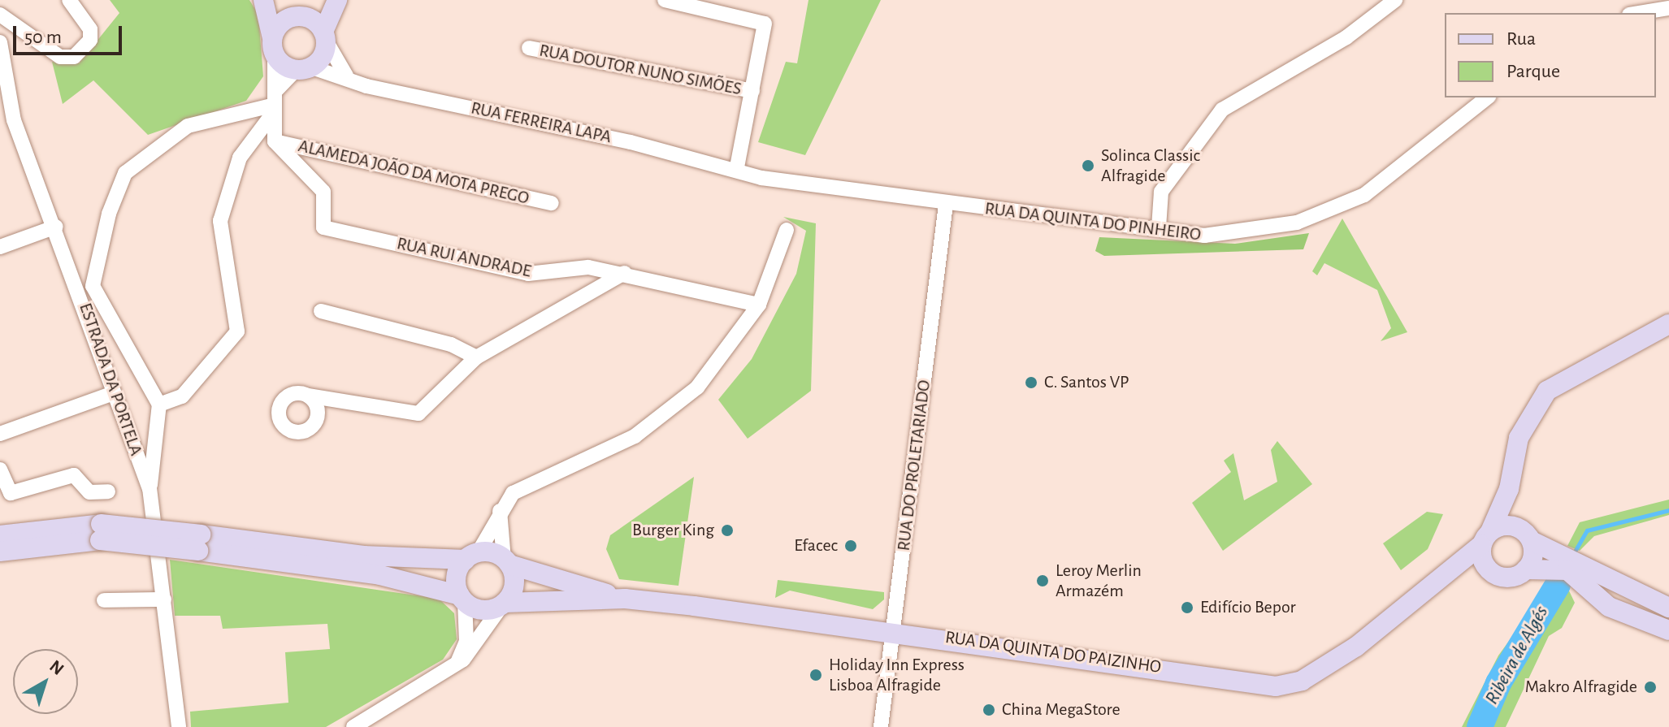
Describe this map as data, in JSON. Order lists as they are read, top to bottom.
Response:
{
  "streets": {
    "street": [
      "RUA DOUTOR NUNO SIMÕES",
      "RUA FERREIRA LAPA",
      "ALAMEDA JOÃO DA MOTA PREGO",
      "RUA DA QUINTA DO PINHEIRO",
      "RUA RUI ANDRADE",
      "ESTRADA DA PORTELA",
      "RUA DO PROLETARIADO",
      "RUA DA QUINTA DO PAIZINHO"
    ]
  },
  "crossings": [
    ["RUA FERREIRA LAPA", "RUA DA QUINTA DO PINHEIRO"],
    ["ALAMEDA JOÃO DA MOTA PREGO", "RUA RUI ANDRADE"],
    ["RUA DA QUINTA DO PINHEIRO", "RUA DO PROLETARIADO"],
    ["RUA DO PROLETARIADO", "RUA DA QUINTA DO PAIZINHO"]
  ],
  "water": ["Ribeira de Algés"],
  "places": [
    "Solinca Classic Alfragide",
    "C. Santos VP",
    "Burger King",
    "Efacec",
    "Leroy Merlin Armazém",
    "Edifício Bepor",
    "Holiday Inn Express Lisboa Alfragide",
    "Makro Alfragide",
    "China MegaStore"
  ],
  "legend": ["Rua", "Parque"],
  "scale_bar": "50 m",
  "north": "top right"
}
